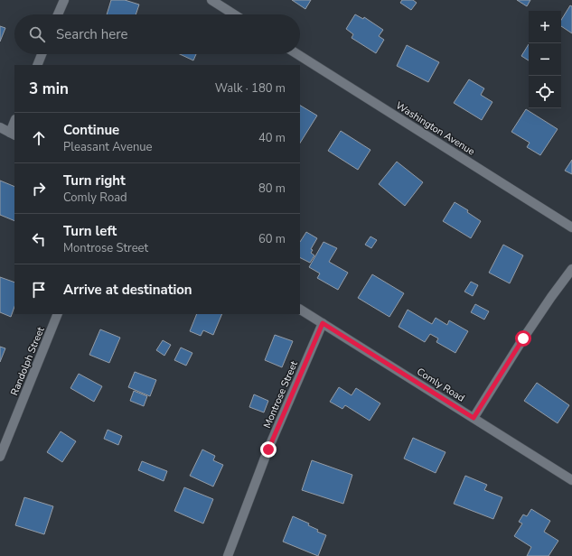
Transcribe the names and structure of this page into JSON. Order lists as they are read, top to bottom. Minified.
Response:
{"streets":{"street":["Washington Avenue","Randolph Street","Comly Road","Montrose Street"]},"crossings":[["Comly Road","Montrose Street"]],"page":{"map_buttons":["+","−"],"search":"Search here","heading":["3 min","Walk · 180 m"],"list":[["Continue","Pleasant Avenue","40 m"],["Turn right","Comly Road","80 m"],["Turn left","Montrose Street","60 m"],"Arrive at destination"]}}
